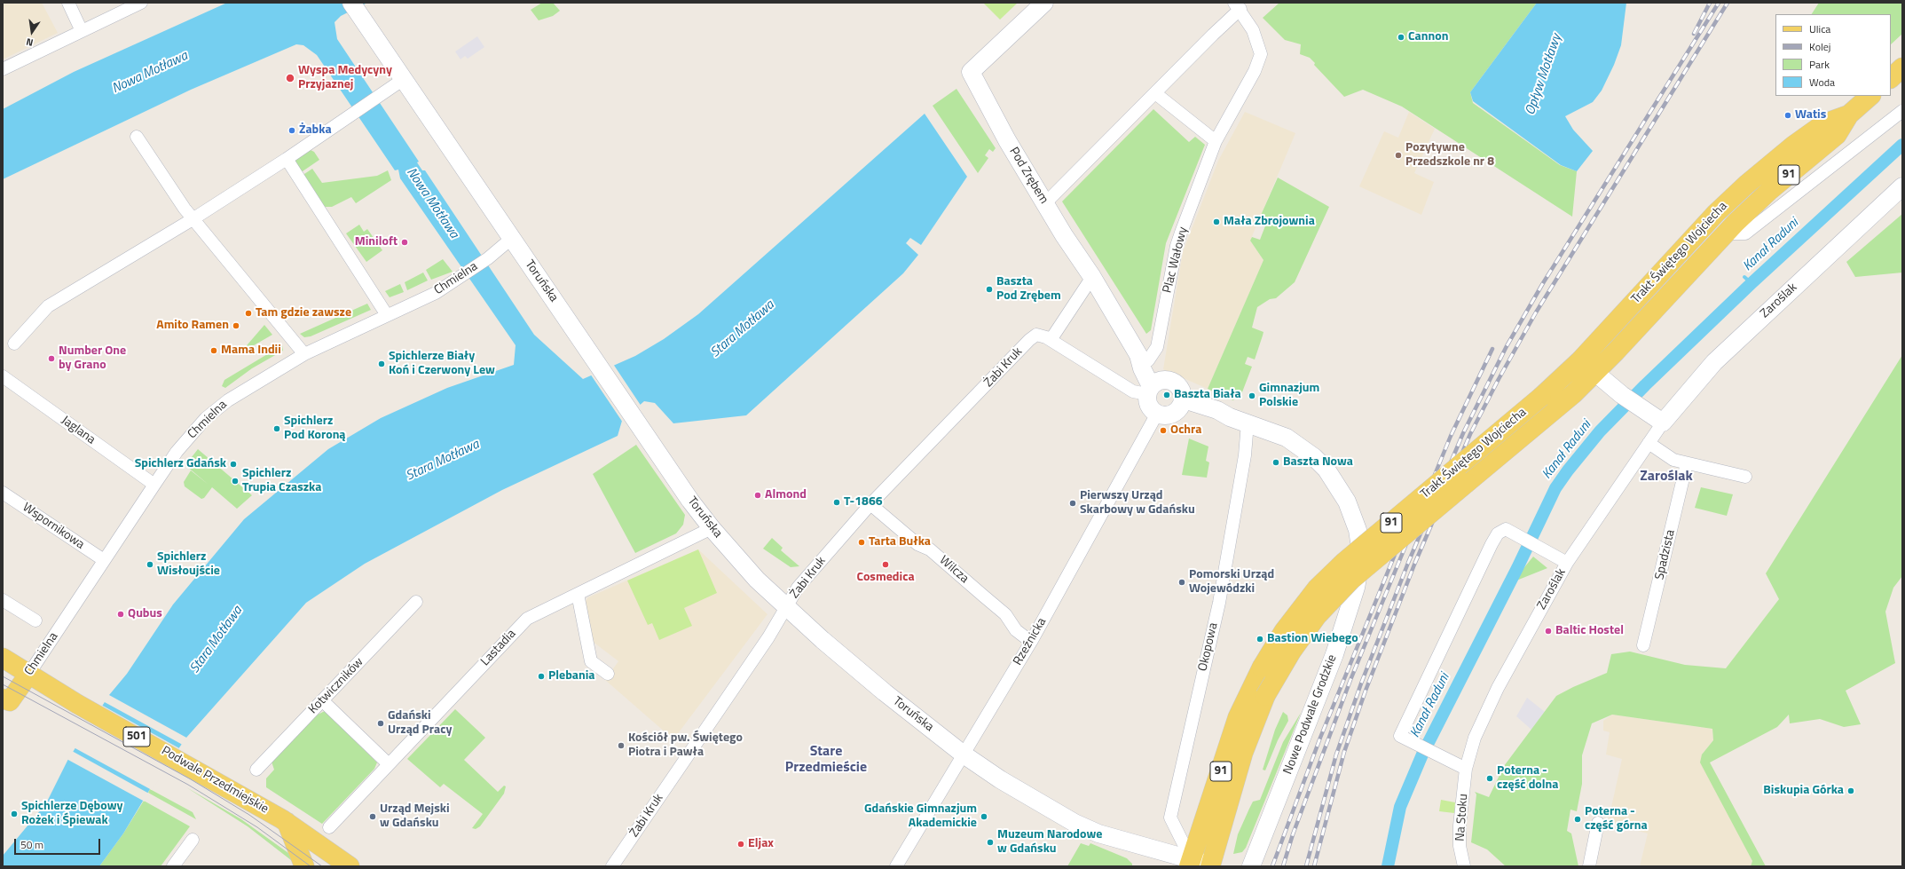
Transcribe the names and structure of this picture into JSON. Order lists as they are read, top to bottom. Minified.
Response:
{"streets":{"main road":["91","Trakt Świętego Wojciecha","Chmielna","501","Podwale Przedmiejskie"],"street":["Pod Zrębem","Plac Wałowy","Toruńska","Zaroślak","Żabi Kruk","Jaglana","Wspornikowa","Spadzista","Wilcza","Rzeźnicka","Okopowa","Lastadia","Kotwiczników","Nowe Podwale Grodzkie","Na Stoku"]},"crossings":[["Pod Zrębem","Plac Wałowy"],["Pod Zrębem","Rzeźnicka"],["Pod Zrębem","Nowe Podwale Grodzkie"],["Trakt Świętego Wojciecha","Toruńska"],["Trakt Świętego Wojciecha","Okopowa"],["Chmielna","Toruńska"],["Chmielna","Jaglana"],["Chmielna","Wspornikowa"],["Chmielna","Podwale Przedmiejskie"],["Toruńska","Żabi Kruk"],["Toruńska","Rzeźnicka"],["Toruńska","Okopowa"],["Toruńska","Lastadia"],["Zaroślak","Na Stoku"],["Żabi Kruk","Wilcza"],["Wilcza","Rzeźnicka"],["Rzeźnicka","Nowe Podwale Grodzkie"],["Okopowa","Nowe Podwale Grodzkie"]],"districts":["Zaroślak","Stare Przedmieście"],"water":["Nowa Motława","Opływ Motławy","Kanał Raduni","Stara Motława"],"places":["Cannon","Wyspa Medycyny Przyjaznej","Watis","Żabka","Pozytywne Przedszkole nr 8","Mała Zbrojownia","Miniloft","Baszta Pod Zrębem","Tam gdzie zawsze","Amito Ramen","Mama Indii","Number One by Grano","Spichlerze Biały Koń i Czerwony Lew","Baszta Biała","Gimnazjum Polskie","Spichlerz Pod Koroną","Ochra","Baszta Nowa","Spichlerz Gdańsk","Spichlerz Trupia Czaszka","Almond","T-1866","Pierwszy Urząd Skarbowy w Gdańsku","Tarta Bułka","Spichlerz Wisłoujście","Cosmedica","Pomorski Urząd Wojewódzki","Qubus","Baltic Hostel","Bastion Wiebego","Plebania","Gdański Urząd Pracy","Kościół pw. Świętego Piotra i Pawła","Poterna - część dolna","Biskupia Górka","Spichlerze Dębowy Rożek i Śpiewak","Urząd Mejski w Gdańsku","Gdańskie Gimnazjum Akademickie","Poterna - część górna","Muzeum Narodowe w Gdańsku","Eljax"],"legend":["Ulica","Kolej","Park","Woda"],"scale_bar":"50 m","north":"bottom"}
